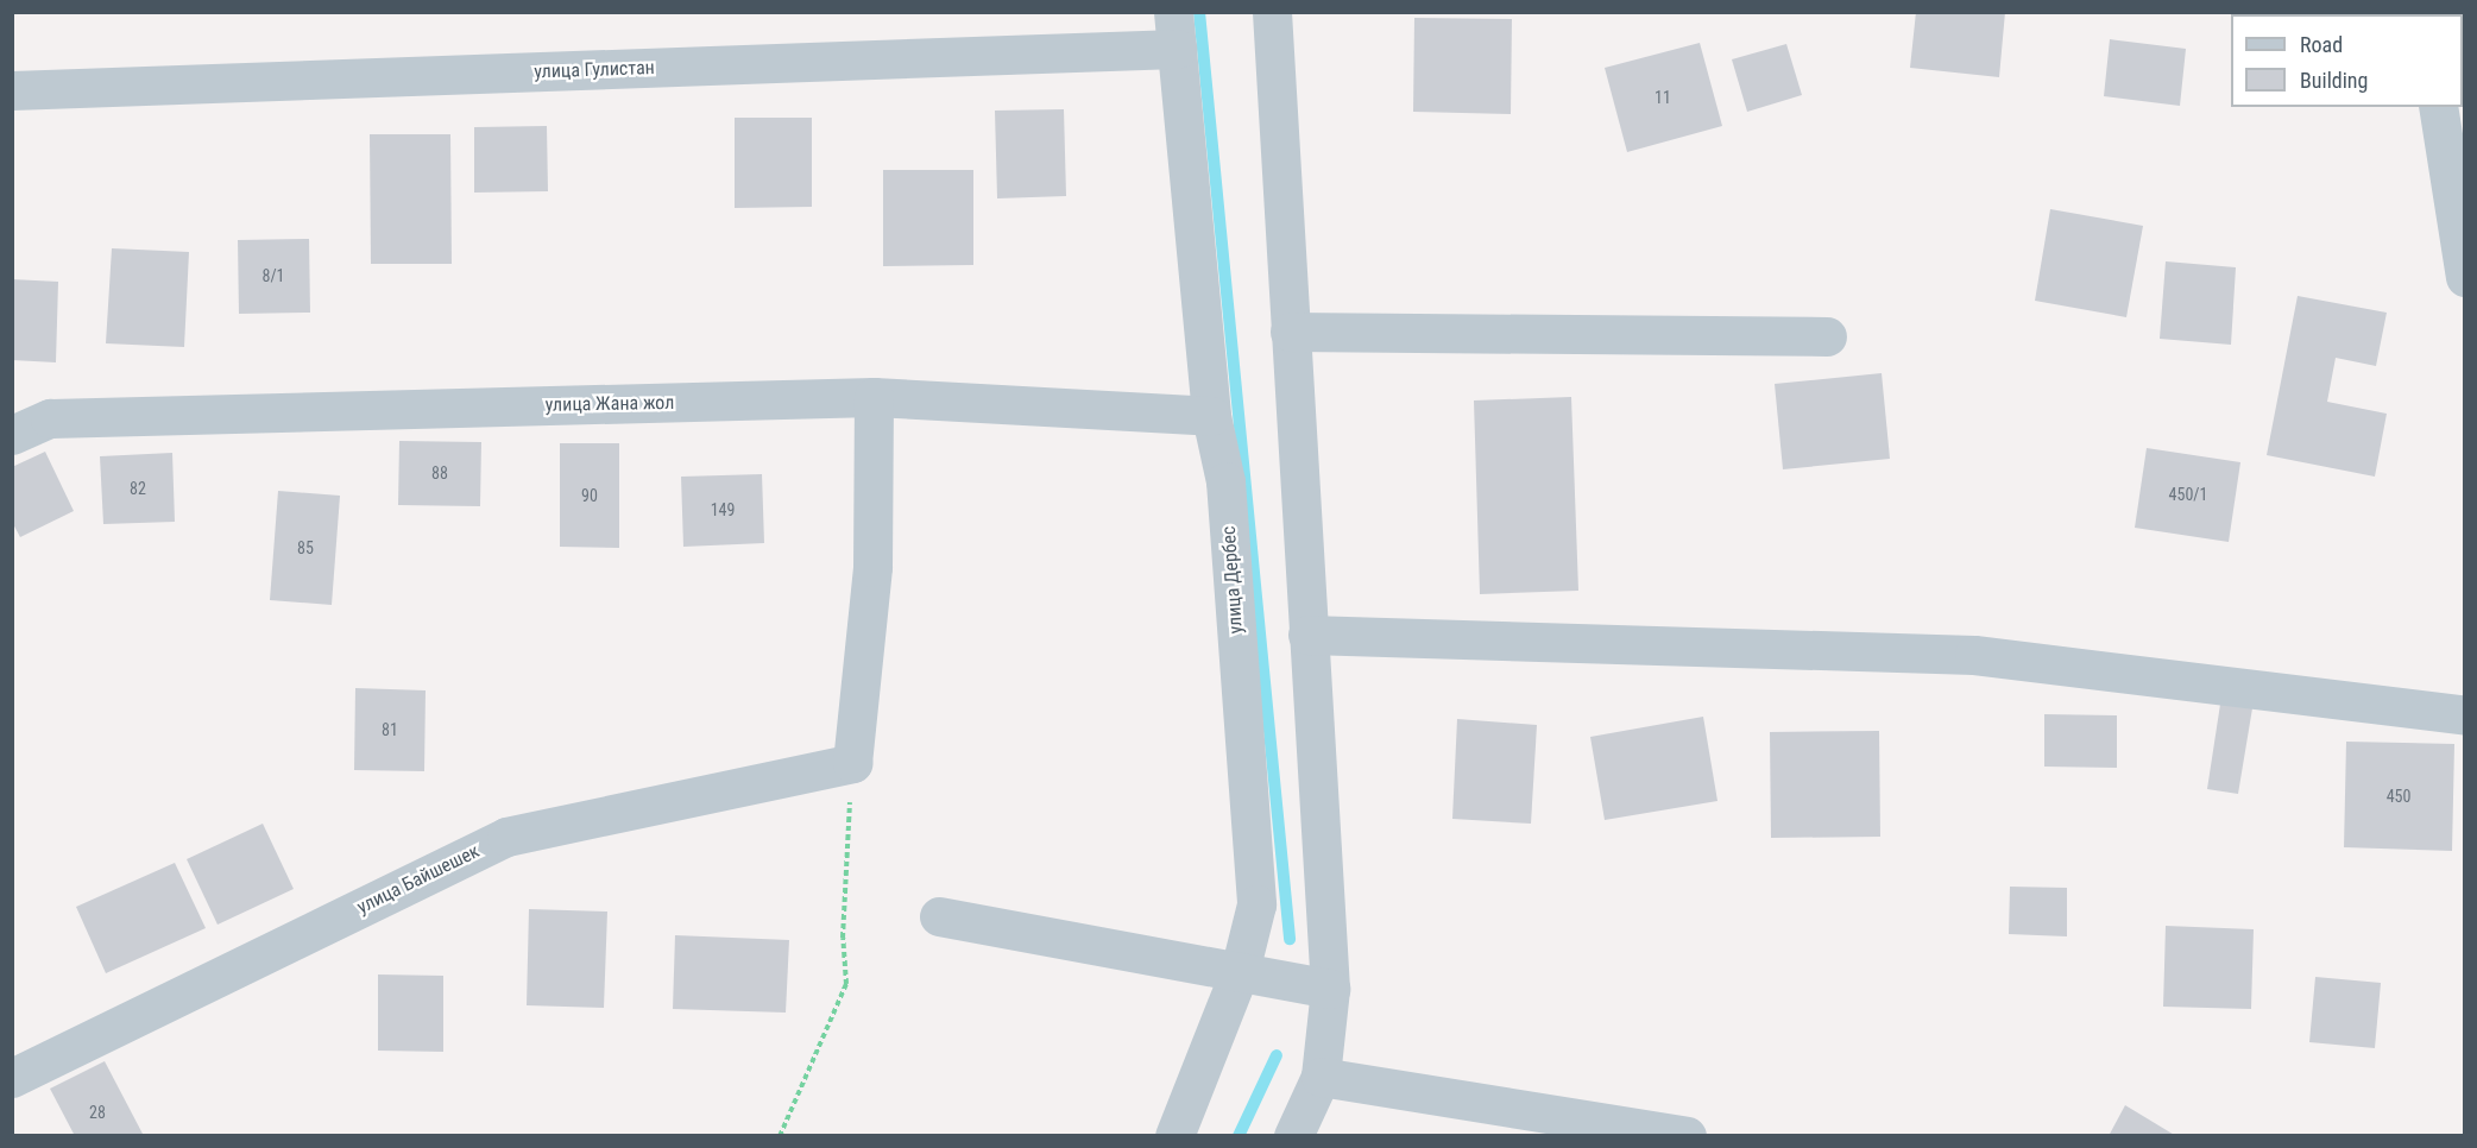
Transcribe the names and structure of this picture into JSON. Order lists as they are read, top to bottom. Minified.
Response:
{"streets":{"street":["улица Гулистан","улица Жана жол","улица Дербес","улица Байшешек"]},"crossings":[["улица Гулистан","улица Дербес"],["улица Жана жол","улица Дербес"]],"house_numbers":["11","8/1","88","82","450/1","90","149","85","81","450","28"],"legend":["Road","Building"]}
